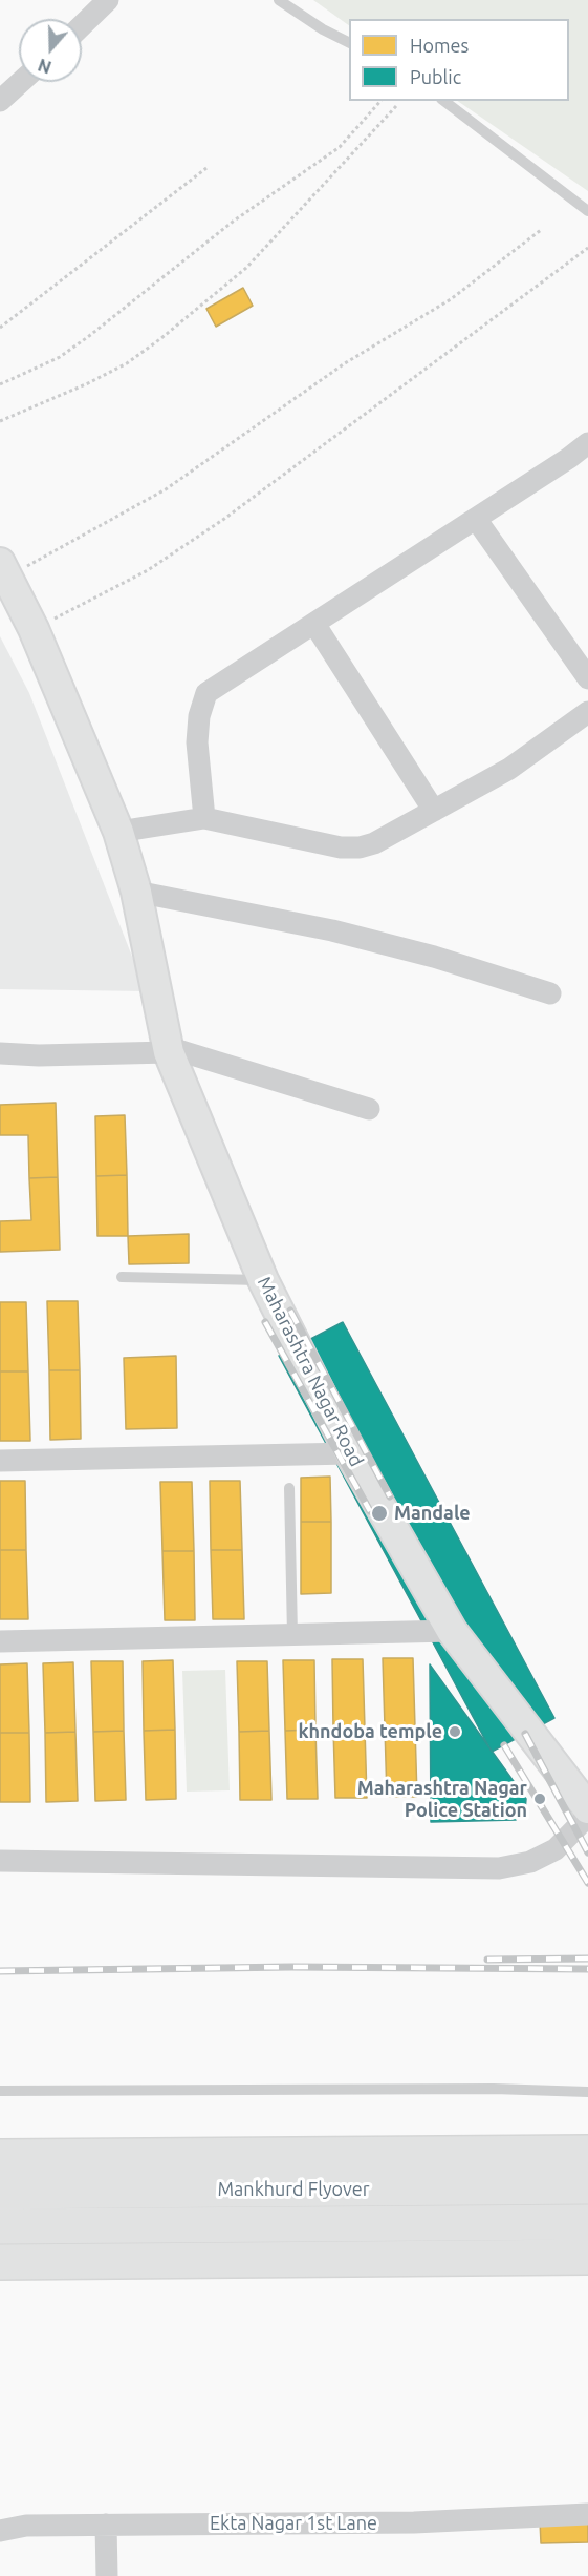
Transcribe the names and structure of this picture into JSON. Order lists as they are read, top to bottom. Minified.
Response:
{"streets":{"highway":["Mankhurd Flyover"],"street":["Maharashtra Nagar Road","Ekta Nagar 1st Lane"]},"places":["Mandale","khndoba temple","Maharashtra Nagar Police Station"],"legend":["Homes","Public"],"north":"bottom"}
